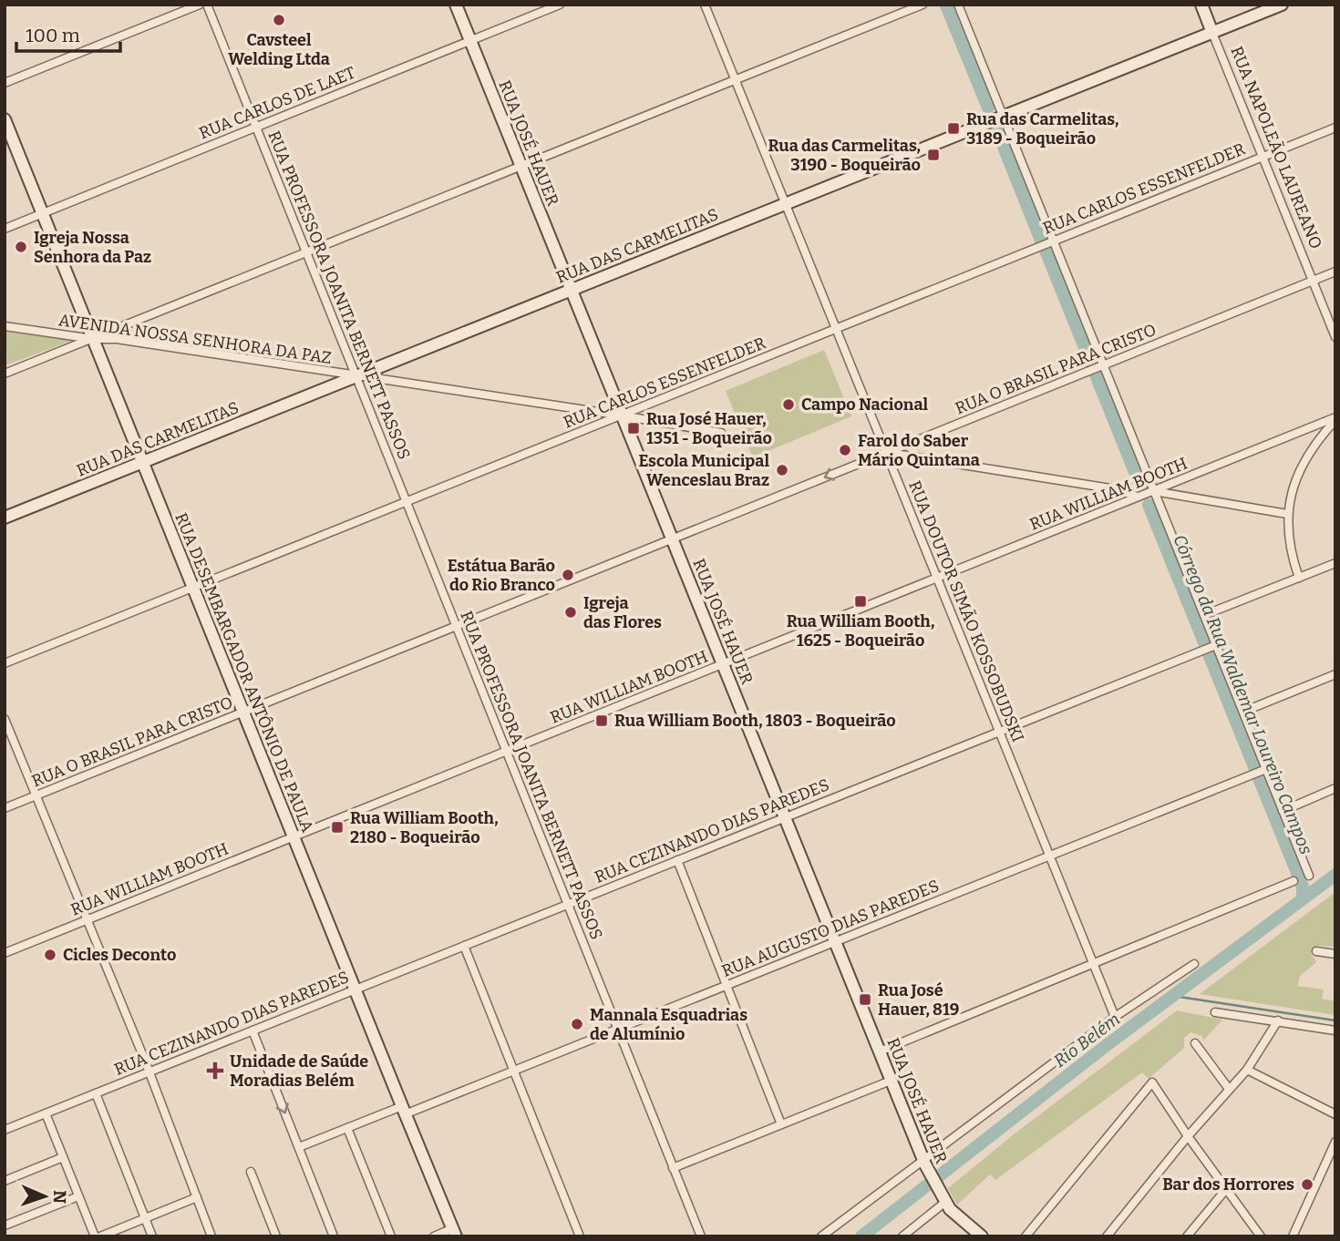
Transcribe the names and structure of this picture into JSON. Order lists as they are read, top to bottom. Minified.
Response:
{"streets":{"main road":["RUA JOSÉ HAUER","RUA NAPOLEÃO LAUREANO","RUA DAS CARMELITAS","RUA DESEMBARGADOR ANTÔNIO DE PAULA"],"street":["RUA CARLOS DE LAET","RUA CARLOS ESSENFELDER","RUA PROFESSORA JOANITA BERNETT PASSOS","AVENIDA NOSSA SENHORA DA PAZ","RUA O BRASIL PARA CRISTO","RUA WILLIAM BOOTH","RUA DOUTOR SIMÃO KOSSOBUDSKI","RUA CEZINANDO DIAS PAREDES","RUA AUGUSTO DIAS PAREDES"]},"crossings":[["RUA CARLOS DE LAET","RUA JOSÉ HAUER"],["RUA CARLOS DE LAET","RUA PROFESSORA JOANITA BERNETT PASSOS"],["RUA CARLOS DE LAET","RUA DESEMBARGADOR ANTÔNIO DE PAULA"],["RUA JOSÉ HAUER","RUA CARLOS ESSENFELDER"],["RUA JOSÉ HAUER","RUA DAS CARMELITAS"],["RUA JOSÉ HAUER","AVENIDA NOSSA SENHORA DA PAZ"],["RUA JOSÉ HAUER","RUA O BRASIL PARA CRISTO"],["RUA JOSÉ HAUER","RUA WILLIAM BOOTH"],["RUA JOSÉ HAUER","RUA CEZINANDO DIAS PAREDES"],["RUA JOSÉ HAUER","RUA AUGUSTO DIAS PAREDES"],["RUA NAPOLEÃO LAUREANO","RUA CARLOS ESSENFELDER"],["RUA NAPOLEÃO LAUREANO","RUA DAS CARMELITAS"],["RUA NAPOLEÃO LAUREANO","RUA O BRASIL PARA CRISTO"],["RUA CARLOS ESSENFELDER","RUA PROFESSORA JOANITA BERNETT PASSOS"],["RUA CARLOS ESSENFELDER","AVENIDA NOSSA SENHORA DA PAZ"],["RUA CARLOS ESSENFELDER","RUA DOUTOR SIMÃO KOSSOBUDSKI"],["RUA CARLOS ESSENFELDER","RUA DESEMBARGADOR ANTÔNIO DE PAULA"],["RUA DAS CARMELITAS","RUA PROFESSORA JOANITA BERNETT PASSOS"],["RUA DAS CARMELITAS","AVENIDA NOSSA SENHORA DA PAZ"],["RUA DAS CARMELITAS","RUA DOUTOR SIMÃO KOSSOBUDSKI"],["RUA DAS CARMELITAS","RUA DESEMBARGADOR ANTÔNIO DE PAULA"],["RUA PROFESSORA JOANITA BERNETT PASSOS","AVENIDA NOSSA SENHORA DA PAZ"],["RUA PROFESSORA JOANITA BERNETT PASSOS","RUA O BRASIL PARA CRISTO"],["RUA PROFESSORA JOANITA BERNETT PASSOS","RUA WILLIAM BOOTH"],["RUA PROFESSORA JOANITA BERNETT PASSOS","RUA CEZINANDO DIAS PAREDES"],["RUA PROFESSORA JOANITA BERNETT PASSOS","RUA AUGUSTO DIAS PAREDES"],["AVENIDA NOSSA SENHORA DA PAZ","RUA DESEMBARGADOR ANTÔNIO DE PAULA"],["RUA O BRASIL PARA CRISTO","RUA DOUTOR SIMÃO KOSSOBUDSKI"],["RUA O BRASIL PARA CRISTO","RUA DESEMBARGADOR ANTÔNIO DE PAULA"],["RUA WILLIAM BOOTH","RUA DOUTOR SIMÃO KOSSOBUDSKI"],["RUA WILLIAM BOOTH","RUA DESEMBARGADOR ANTÔNIO DE PAULA"],["RUA DOUTOR SIMÃO KOSSOBUDSKI","RUA CEZINANDO DIAS PAREDES"],["RUA DOUTOR SIMÃO KOSSOBUDSKI","RUA AUGUSTO DIAS PAREDES"],["RUA DESEMBARGADOR ANTÔNIO DE PAULA","RUA CEZINANDO DIAS PAREDES"],["RUA DESEMBARGADOR ANTÔNIO DE PAULA","RUA AUGUSTO DIAS PAREDES"]],"water":["Córrego da Rua Waldemar Loureiro Campos","Rio Belém"],"places":{"other":["Cavsteel Welding Ltda","Igreja Nossa Senhora da Paz","Campo Nacional","Farol do Saber Mário Quintana","Escola Municipal Wenceslau Braz","Estátua Barão do Rio Branco","Igreja das Flores","Cicles Deconto","Mannala Esquadrias de Alumínio","Bar dos Horrores"],"transit":["Rua das Carmelitas, 3189 - Boqueirão","Rua das Carmelitas, 3190 - Boqueirão","Rua José Hauer, 1351 - Boqueirão","Rua William Booth, 1625 - Boqueirão","Rua William Booth, 1803 - Boqueirão","Rua William Booth, 2180 - Boqueirão","Rua José Hauer, 819"],"health":["Unidade de Saúde Moradias Belém"]},"scale_bar":"100 m","north":"right"}
